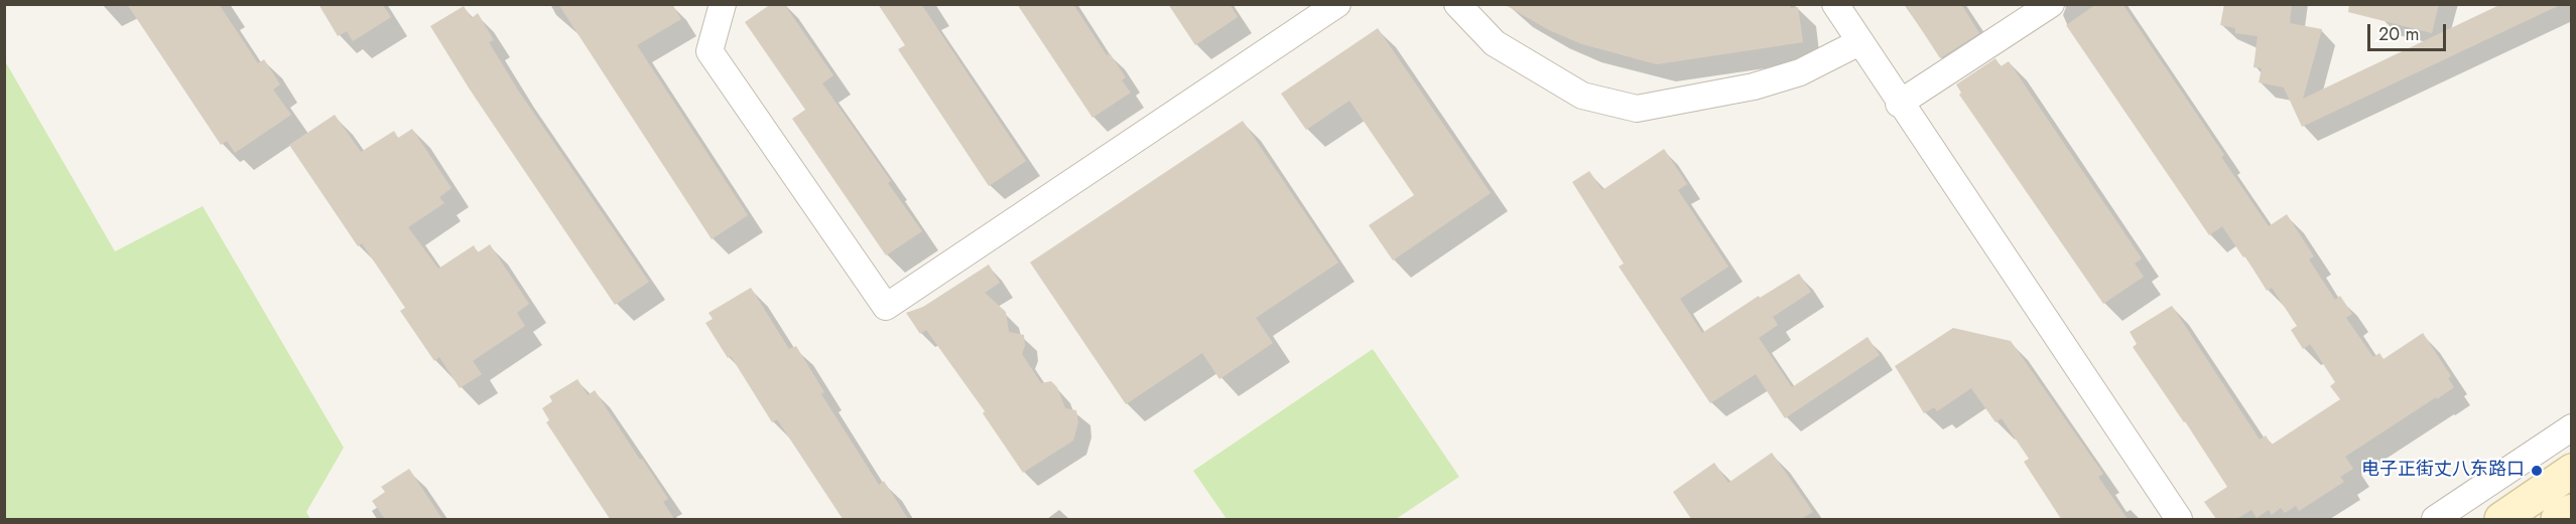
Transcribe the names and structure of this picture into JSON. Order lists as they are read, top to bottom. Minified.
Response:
{"places":["电子正街丈八东路口"],"scale_bar":"20 m"}
